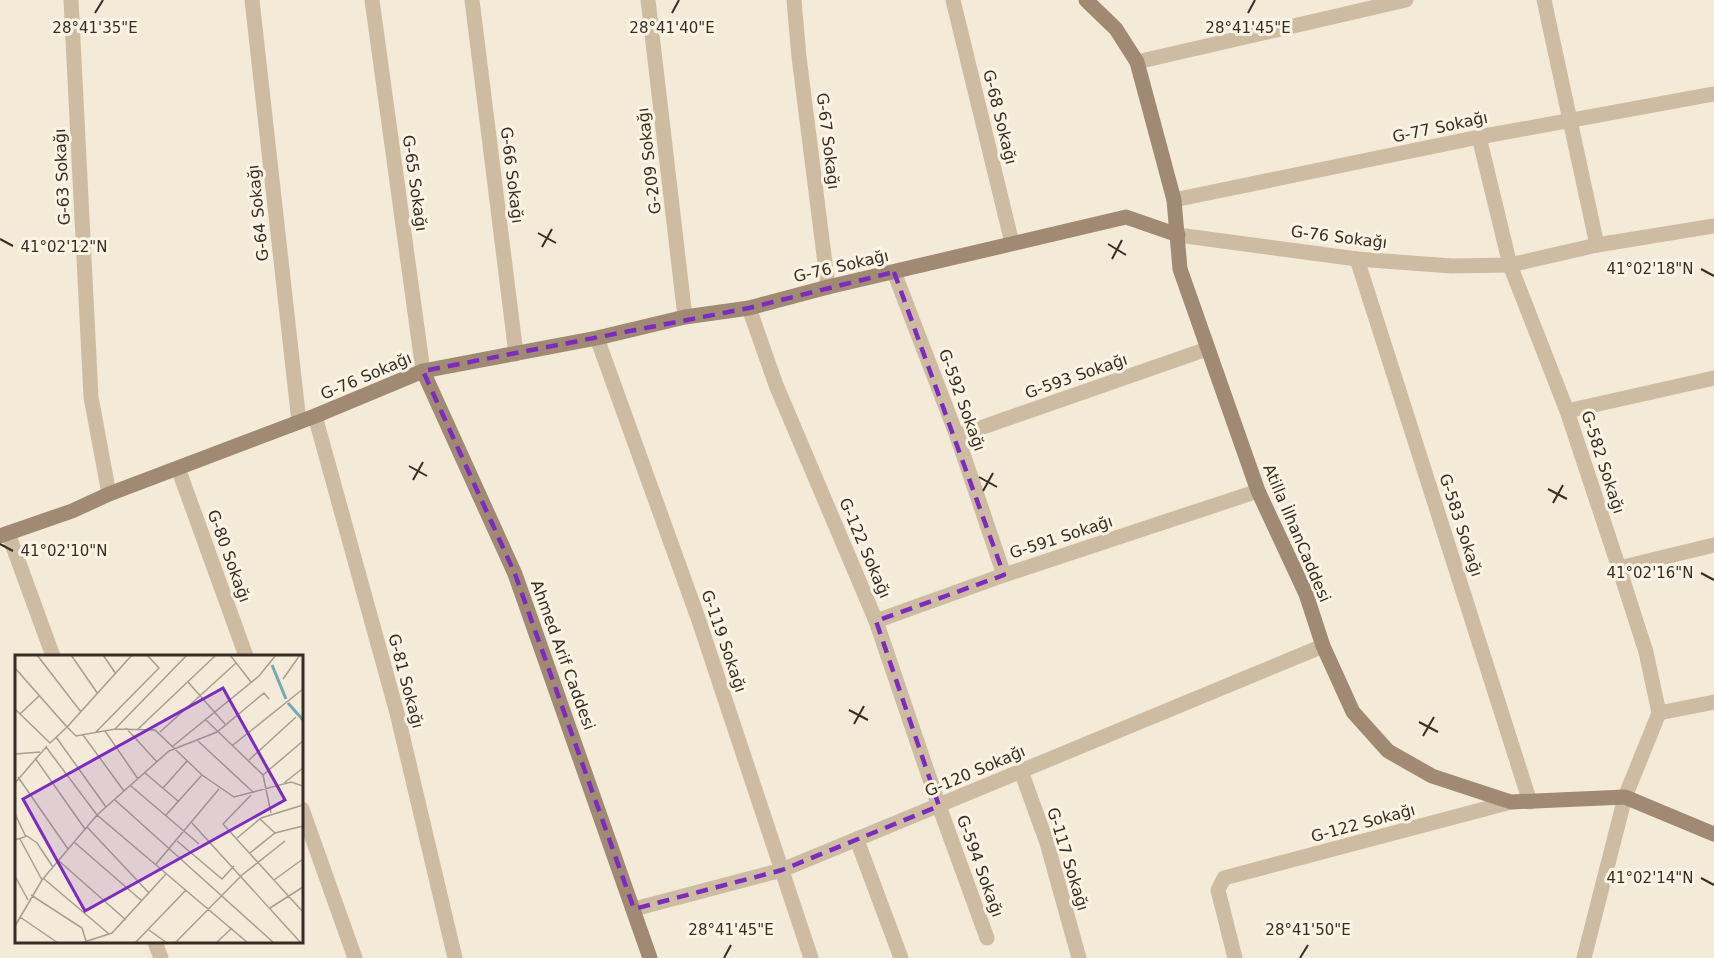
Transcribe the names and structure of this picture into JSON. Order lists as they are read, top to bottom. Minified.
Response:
{"streets":{"street":["G-68 Sokağı","G-77 Sokağı","G-67 Sokağı","G-209 Sokağı","G-66 Sokağı","G-63 Sokağı","G-65 Sokağı","G-64 Sokağı","G-76 Sokağı","G-593 Sokağı","G-592 Sokağı","G-582 Sokağı","G-583 Sokağı","Atilla İlhanCaddesi","G-591 Sokağı","G-122 Sokağı","G-80 Sokağı","G-119 Sokağı","Ahmed Arif Caddesi","G-81 Sokağı","G-120 Sokağı","G-117 Sokağı","G-594 Sokağı"]},"crossings":[["G-68 Sokağı","G-76 Sokağı"],["G-77 Sokağı","G-582 Sokağı"],["G-77 Sokağı","Atilla İlhanCaddesi"],["G-67 Sokağı","G-76 Sokağı"],["G-209 Sokağı","G-76 Sokağı"],["G-66 Sokağı","G-76 Sokağı"],["G-63 Sokağı","G-76 Sokağı"],["G-65 Sokağı","G-76 Sokağı"],["G-65 Sokağı","Ahmed Arif Caddesi"],["G-64 Sokağı","G-76 Sokağı"],["G-76 Sokağı","G-592 Sokağı"],["G-76 Sokağı","G-582 Sokağı"],["G-76 Sokağı","G-583 Sokağı"],["G-76 Sokağı","Atilla İlhanCaddesi"],["G-76 Sokağı","G-122 Sokağı"],["G-76 Sokağı","G-80 Sokağı"],["G-76 Sokağı","G-119 Sokağı"],["G-76 Sokağı","Ahmed Arif Caddesi"],["G-76 Sokağı","G-81 Sokağı"],["G-593 Sokağı","G-592 Sokağı"],["G-593 Sokağı","Atilla İlhanCaddesi"],["G-592 Sokağı","G-591 Sokağı"],["G-583 Sokağı","Atilla İlhanCaddesi"],["Atilla İlhanCaddesi","G-591 Sokağı"],["Atilla İlhanCaddesi","G-122 Sokağı"],["Atilla İlhanCaddesi","G-120 Sokağı"],["G-591 Sokağı","G-122 Sokağı"],["G-122 Sokağı","G-120 Sokağı"],["G-122 Sokağı","G-594 Sokağı"],["G-119 Sokağı","G-120 Sokağı"],["Ahmed Arif Caddesi","G-120 Sokağı"],["G-120 Sokağı","G-117 Sokağı"],["G-120 Sokağı","G-594 Sokağı"]],"coordinates":["28°41'35\"E","28°41'40\"E","28°41'45\"E","41°02'12\"N","41°02'18\"N","41°02'10\"N","41°02'16\"N","41°02'14\"N","28°41'50\"E"]}
